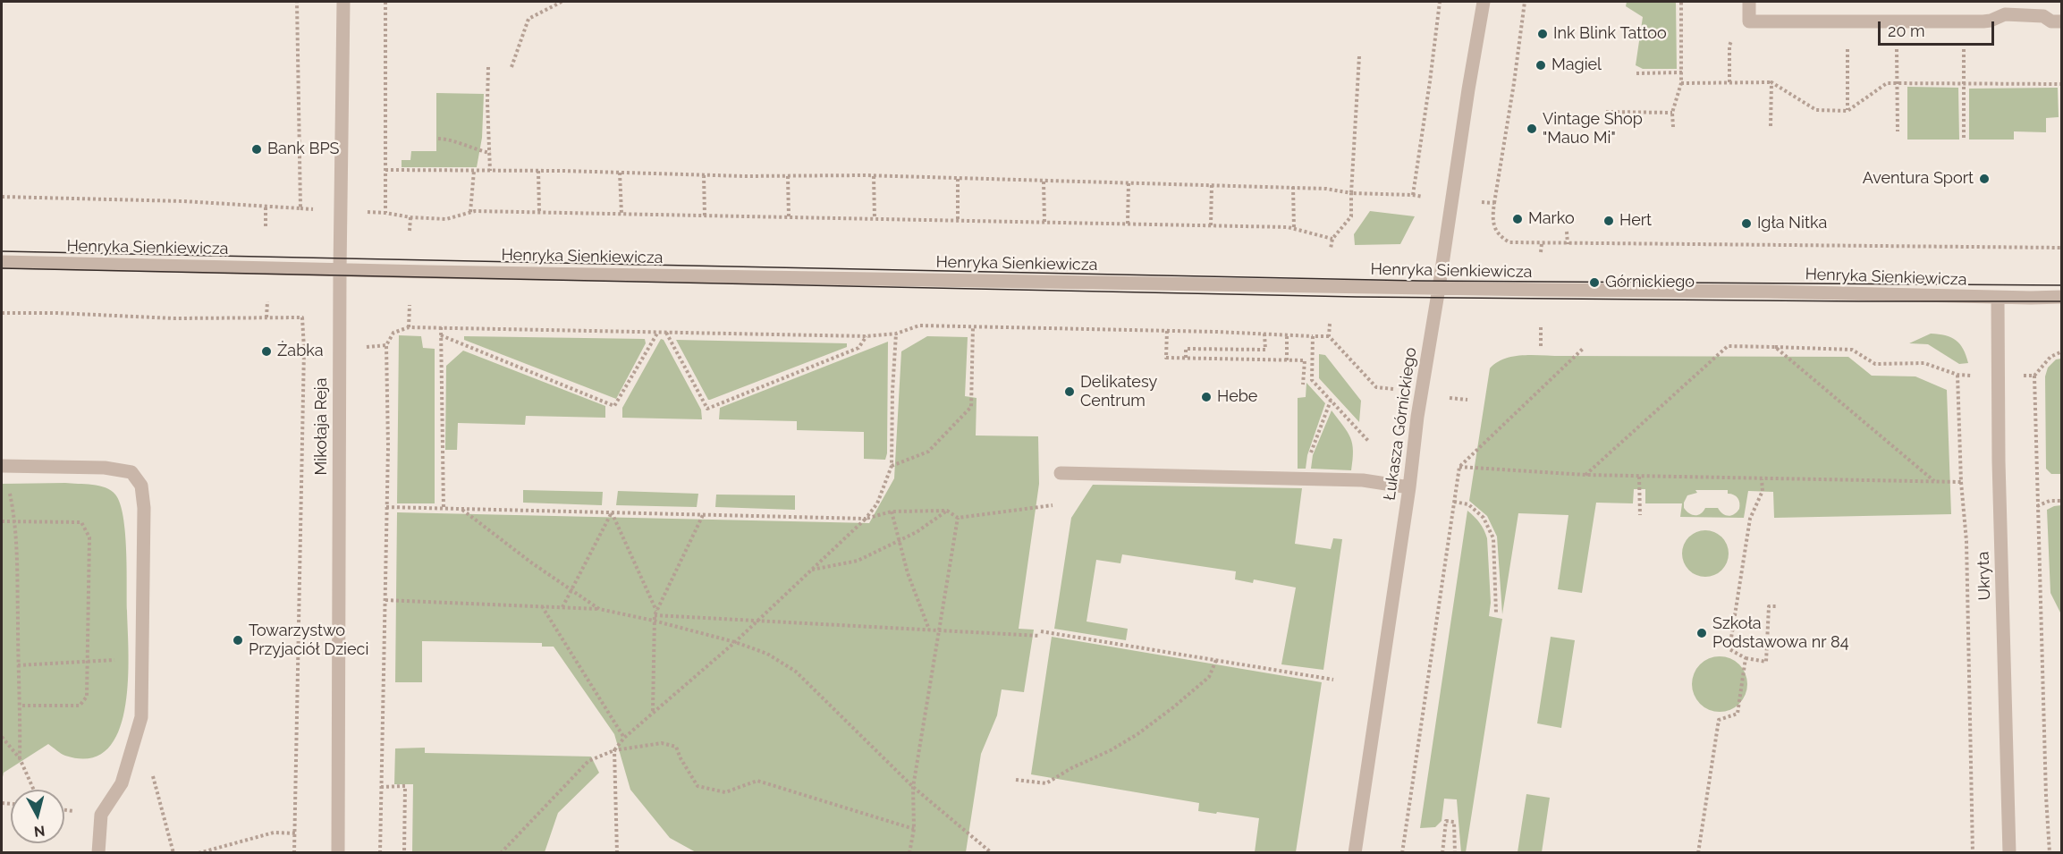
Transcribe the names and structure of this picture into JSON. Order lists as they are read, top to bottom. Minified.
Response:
{"streets":{"street":["Henryka Sienkiewicza","Łukasza Górnickiego","Mikołaja Reja","Ukryta"]},"crossings":[["Henryka Sienkiewicza","Łukasza Górnickiego"],["Henryka Sienkiewicza","Mikołaja Reja"],["Henryka Sienkiewicza","Ukryta"]],"places":["Ink Blink Tattoo","Magiel","Vintage Shop \"Mauo Mi\"","Bank BPS","Aventura Sport","Marko","Hert","Igła Nitka","Górnickiego","Żabka","Delikatesy Centrum","Hebe","Szkoła Podstawowa nr 84","Towarzystwo Przyjaciół Dzieci"],"scale_bar":"20 m","north":"bottom"}
